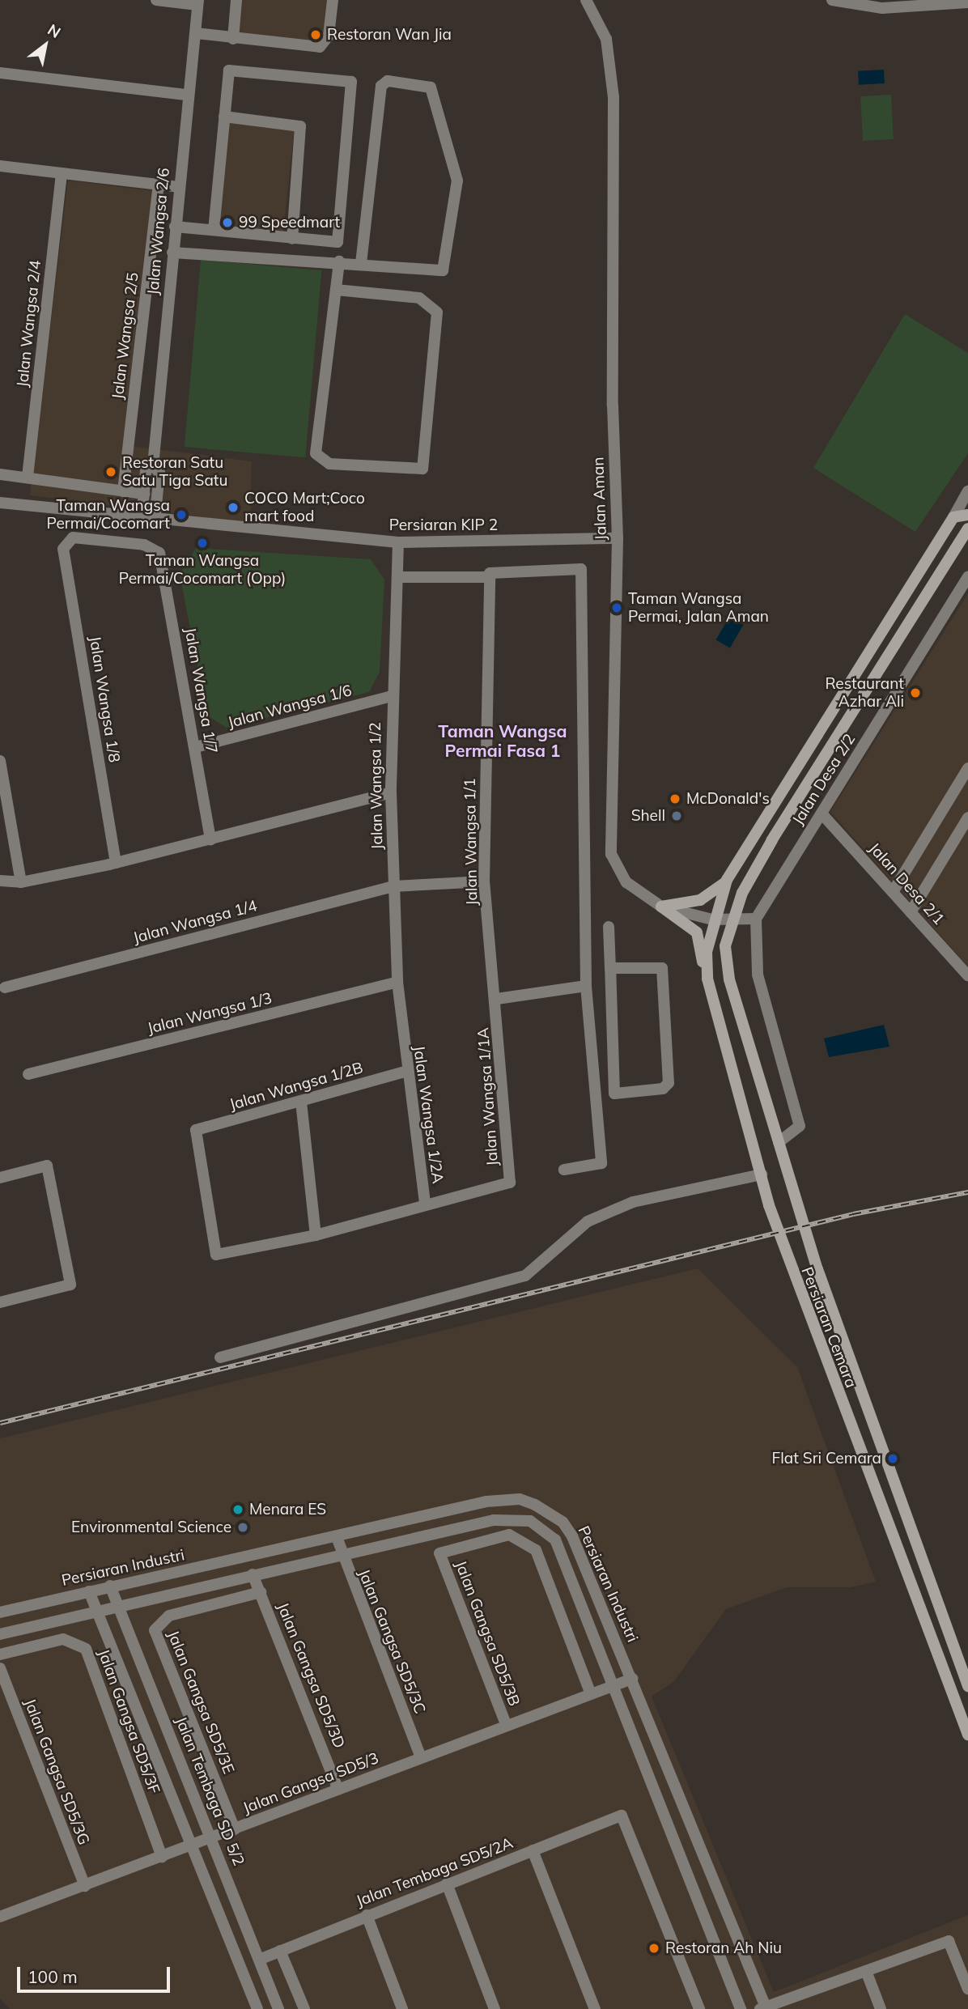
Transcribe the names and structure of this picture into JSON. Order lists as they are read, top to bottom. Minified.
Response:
{"streets":{"main road":["Persiaran Cemara"],"street":["Jalan Wangsa 2/6","Jalan Wangsa 2/4","Jalan Wangsa 2/5","Jalan Aman","Persiaran KIP 2","Jalan Wangsa 1/7","Jalan Wangsa 1/8","Jalan Wangsa 1/6","Jalan Desa 2/2","Jalan Wangsa 1/2","Jalan Wangsa 1/1","Jalan Desa 2/1","Jalan Wangsa 1/4","Jalan Wangsa 1/3","Jalan Wangsa 1/2B","Jalan Wangsa 1/1A","Jalan Wangsa 1/2A","Persiaran Industri","Jalan Gangsa SD5/3B","Jalan Gangsa SD5/3C","Jalan Gangsa SD5/3D","Jalan Gangsa SD5/3E","Jalan Gangsa SD5/3F","Jalan Gangsa SD5/3G","Jalan Gangsa SD5/3","Jalan Tembaga SD 5/2","Jalan Tembaga SD5/2A"]},"crossings":[["Jalan Wangsa 2/6","Persiaran KIP 2"],["Jalan Aman","Persiaran KIP 2"],["Jalan Aman","Persiaran Cemara"],["Persiaran KIP 2","Jalan Wangsa 1/2"],["Jalan Wangsa 1/7","Jalan Wangsa 1/8"],["Jalan Wangsa 1/7","Jalan Wangsa 1/6"],["Jalan Wangsa 1/6","Jalan Wangsa 1/2"],["Jalan Desa 2/2","Jalan Desa 2/1"],["Jalan Wangsa 1/2","Jalan Wangsa 1/4"],["Jalan Wangsa 1/2","Jalan Wangsa 1/3"],["Jalan Wangsa 1/2","Jalan Wangsa 1/2A"],["Jalan Wangsa 1/1","Jalan Wangsa 1/4"],["Jalan Wangsa 1/1","Jalan Wangsa 1/1A"],["Jalan Wangsa 1/2B","Jalan Wangsa 1/2A"],["Jalan Wangsa 1/1A","Jalan Wangsa 1/2A"],["Persiaran Industri","Jalan Gangsa SD5/3C"],["Persiaran Industri","Jalan Gangsa SD5/3D"],["Persiaran Industri","Jalan Gangsa SD5/3"],["Persiaran Industri","Jalan Tembaga SD 5/2"],["Jalan Gangsa SD5/3B","Jalan Gangsa SD5/3"],["Jalan Gangsa SD5/3C","Jalan Gangsa SD5/3"],["Jalan Gangsa SD5/3D","Jalan Gangsa SD5/3E"],["Jalan Gangsa SD5/3D","Jalan Gangsa SD5/3"],["Jalan Gangsa SD5/3E","Jalan Gangsa SD5/3"],["Jalan Gangsa SD5/3F","Jalan Gangsa SD5/3"],["Jalan Gangsa SD5/3G","Jalan Gangsa SD5/3"],["Jalan Gangsa SD5/3","Jalan Tembaga SD 5/2"],["Jalan Tembaga SD 5/2","Jalan Tembaga SD5/2A"]],"districts":["Taman Wangsa Permai Fasa 1"],"places":["Restoran Wan Jia","99 Speedmart","Restoran Satu Satu Tiga Satu","COCO Mart;Coco mart food","Taman Wangsa Permai/Cocomart","Taman Wangsa Permai/Cocomart (Opp)","Taman Wangsa Permai, Jalan Aman","Restaurant Azhar Ali","McDonald's","Shell","Flat Sri Cemara","Menara ES","Environmental Science","Restoran Ah Niu"],"scale_bar":"100 m","north":"top right"}
